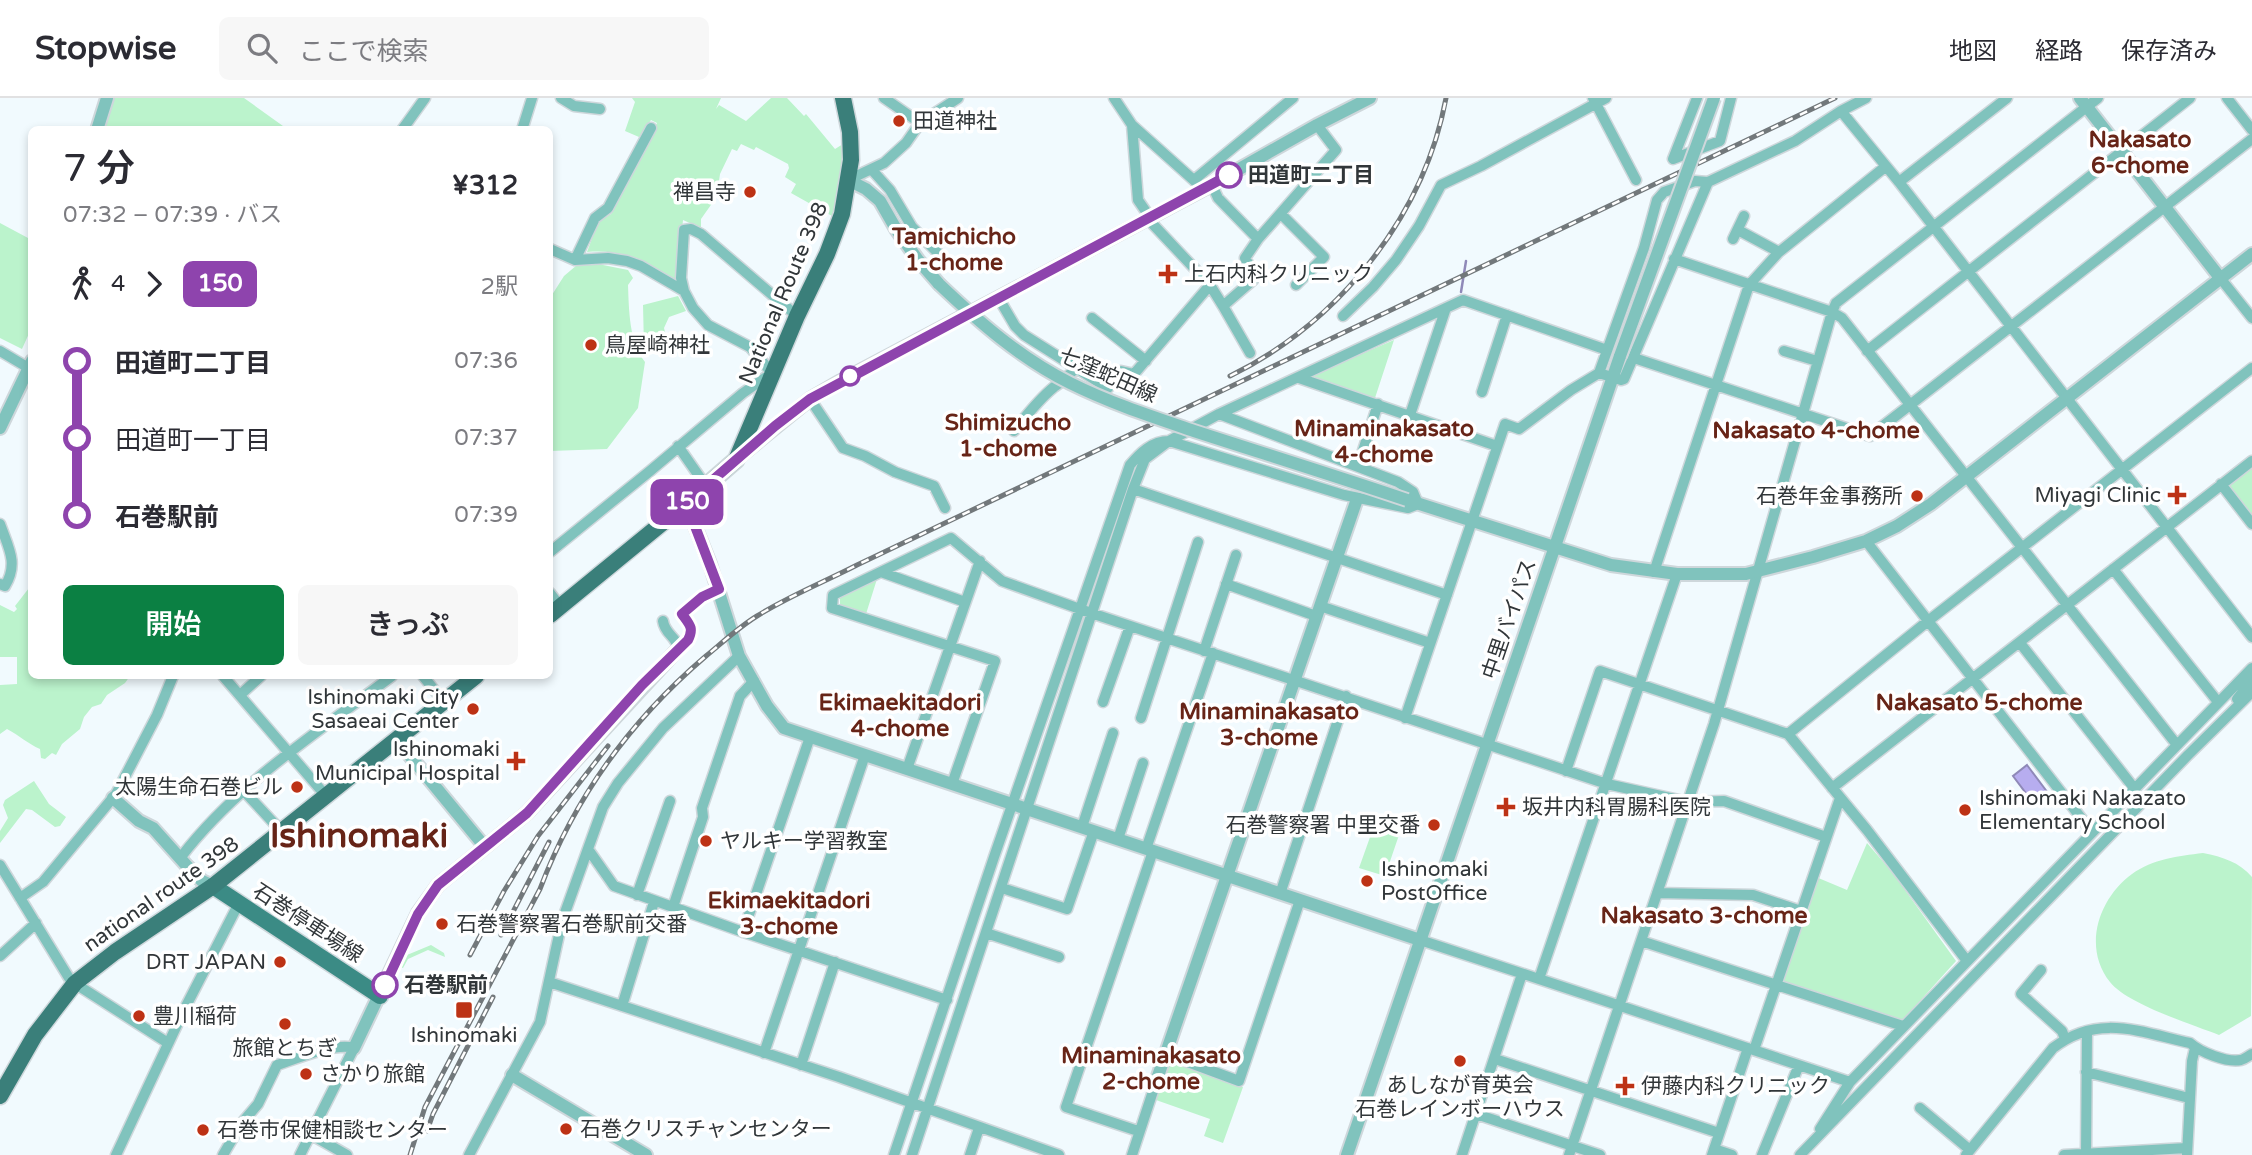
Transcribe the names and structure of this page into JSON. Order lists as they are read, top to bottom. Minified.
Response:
{"streets":{"highway":["National Route 398","national route 398"],"main road":["石巻停車場線"],"street":["七窪蛇田線","中里バイパス"]},"crossings":[["National Route 398","七窪蛇田線"],["七窪蛇田線","中里バイパス"],["national route 398","石巻停車場線"]],"districts":["Nakasato 6-chome","Tamichicho 1-chome","Shimizucho 1-chome","Minaminakasato 4-chome","Nakasato 4-chome","Ekimaekitadori 4-chome","Nakasato 5-chome","Minaminakasato 3-chome","Ishinomaki","Ekimaekitadori 3-chome","Nakasato 3-chome","Minaminakasato 2-chome"],"places":{"other":["田道神社","田道町二丁目","禅昌寺","鳥屋崎神社","石巻年金事務所","Ishinomaki City Sasaeai Center","太陽生命石巻ビル","Ishinomaki Nakazato Elementary School","石巻警察署 中里交番","ヤルキー学習教室","Ishinomaki PostOffice","石巻警察署石巻駅前交番","DRT JAPAN","石巻駅前","豊川稲荷","旅館とちぎ","あしなが育英会 石巻レインボーハウス","さかり旅館","石巻クリスチャンセンター","石巻市保健相談センター"],"health":["上石内科クリニック","Miyagi Clinic","Ishinomaki Municipal Hospital","坂井内科胃腸科医院","伊藤内科クリニック"],"transit":["Ishinomaki"]},"lines":["bus line 150"],"page":{"header":"Stopwise","search":"ここで検索","nav":["地図","経路","保存済み"],"on_map":"150","heading":["7 分","07:32 – 07:39 · バス","¥312"],"legs":["4","150","2駅"],"list":[{"name":"田道町二丁目","value":"07:36"},{"name":"田道町一丁目","value":"07:37"},{"name":"石巻駅前","value":"07:39"}],"buttons":["開始","きっぷ"]}}
